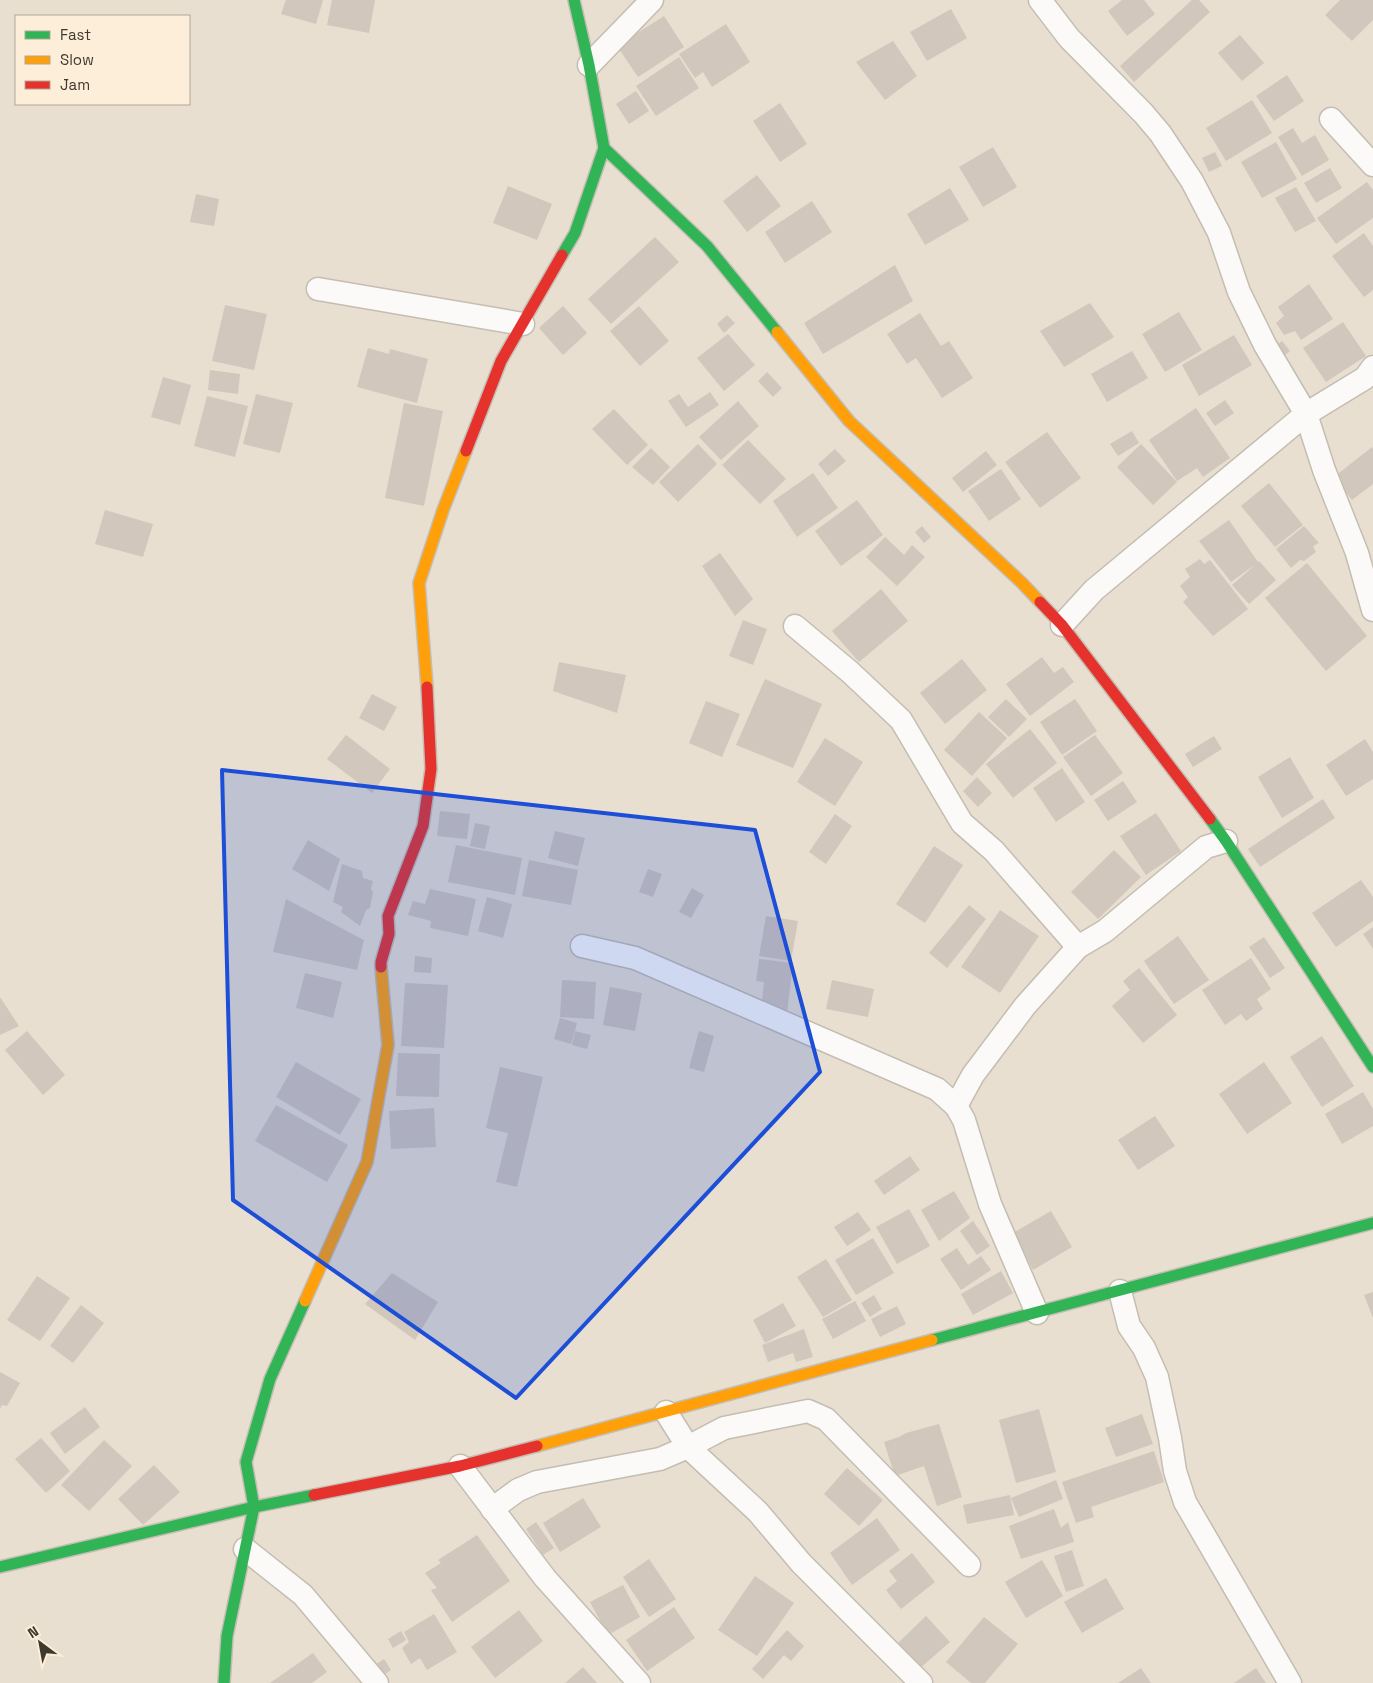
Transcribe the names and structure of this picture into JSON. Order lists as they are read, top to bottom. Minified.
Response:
{"legend":["Fast","Slow","Jam"],"north":"top left"}
